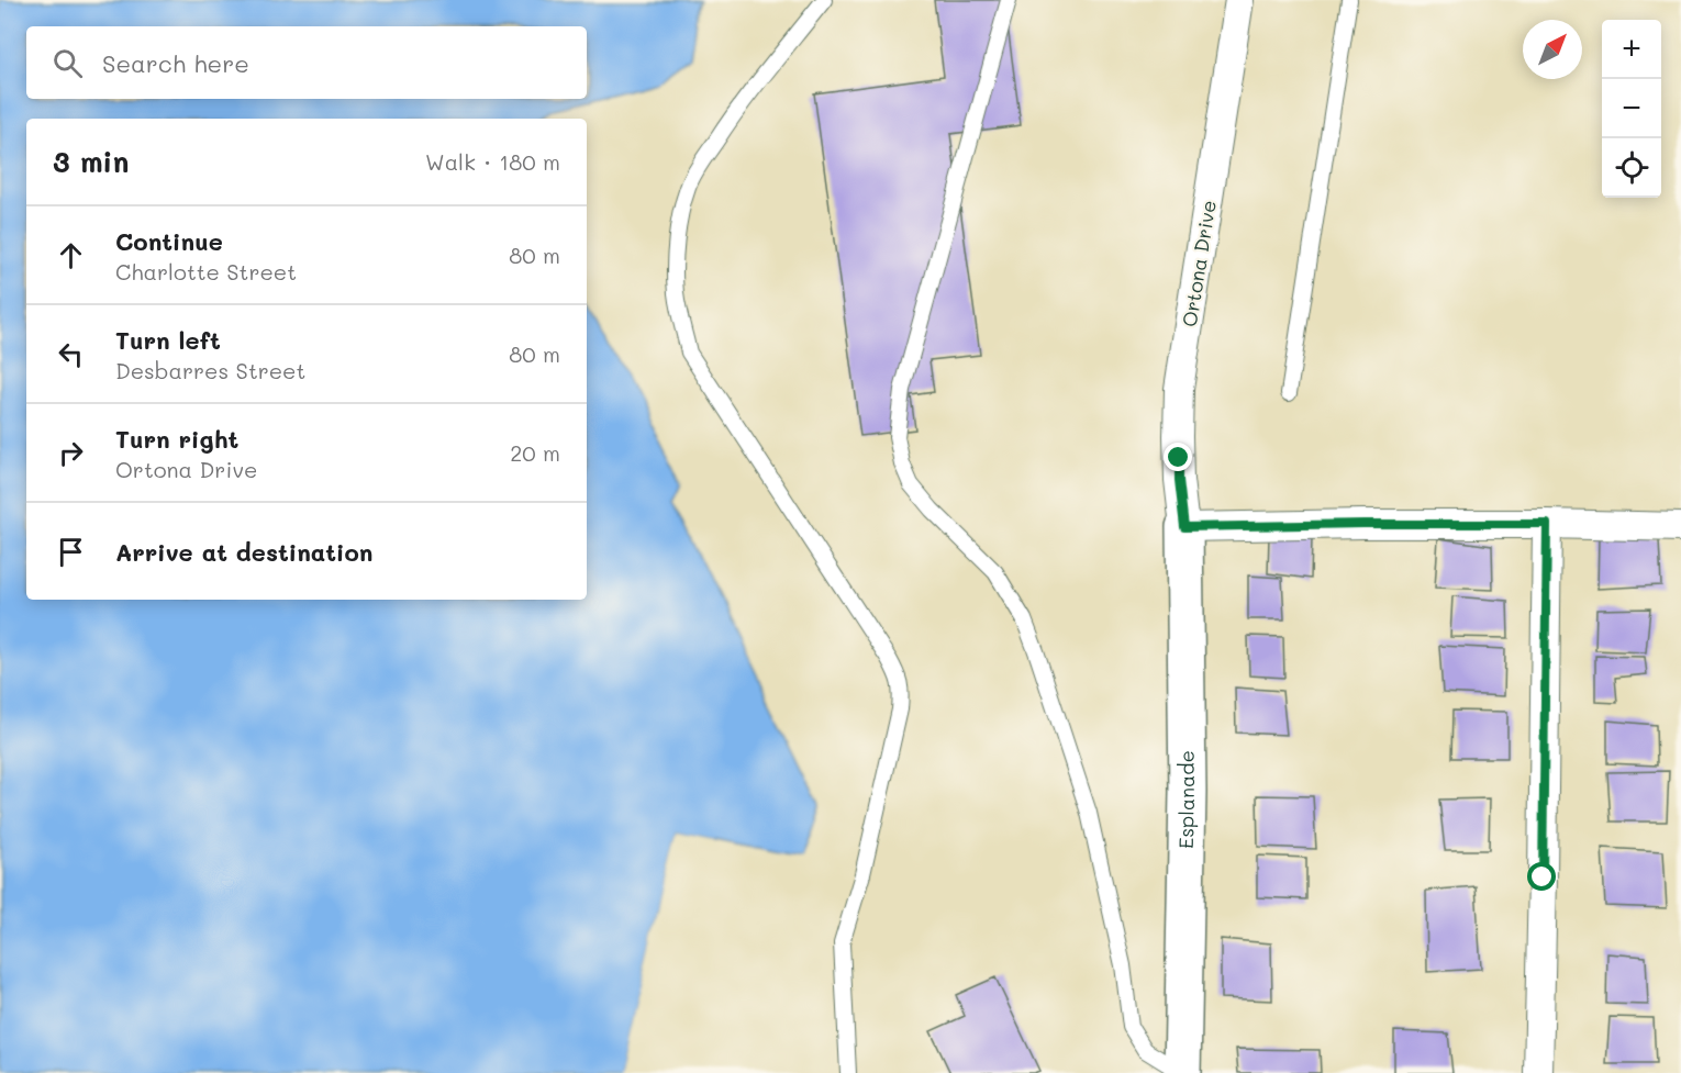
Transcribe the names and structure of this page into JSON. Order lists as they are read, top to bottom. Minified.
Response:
{"streets":{"street":["Ortona Drive","Esplanade"]},"crossings":[["Ortona Drive","Esplanade"]],"north":"top right","page":{"map_buttons":["+","−"],"search":"Search here","heading":["3 min","Walk · 180 m"],"list":[["Continue","Charlotte Street","80 m"],["Turn left","Desbarres Street","80 m"],["Turn right","Ortona Drive","20 m"],"Arrive at destination"]}}
